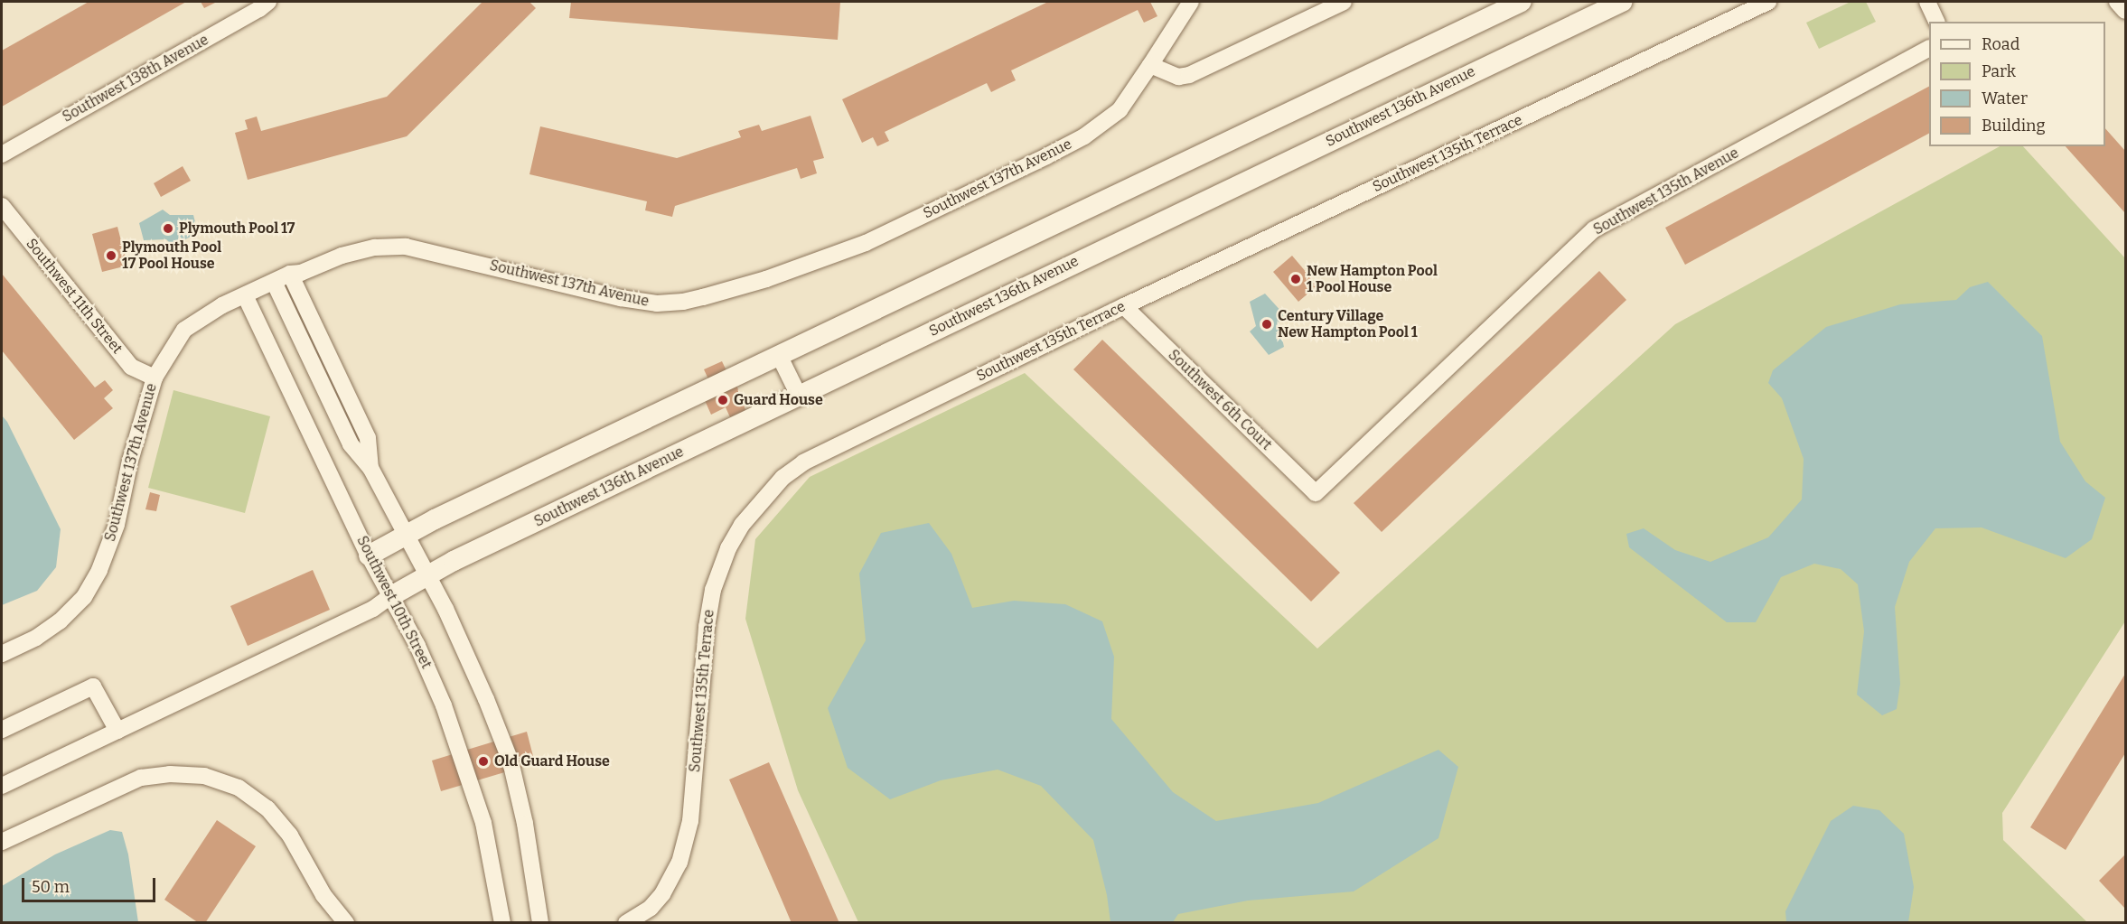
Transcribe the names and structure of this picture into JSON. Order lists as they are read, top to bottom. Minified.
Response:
{"streets":{"street":["Southwest 138th Avenue","Southwest 136th Avenue","Southwest 135th Terrace","Southwest 137th Avenue","Southwest 135th Avenue","Southwest 11th Street","Southwest 6th Court","Southwest 10th Street"]},"crossings":[["Southwest 136th Avenue","Southwest 10th Street"],["Southwest 135th Terrace","Southwest 6th Court"],["Southwest 137th Avenue","Southwest 11th Street"],["Southwest 137th Avenue","Southwest 10th Street"],["Southwest 135th Avenue","Southwest 6th Court"]],"places":["Plymouth Pool 17","Plymouth Pool 17 Pool House","New Hampton Pool 1 Pool House","Century Village New Hampton Pool 1","Guard House","Old Guard House"],"legend":["Road","Park","Water","Building"],"scale_bar":"50 m"}
